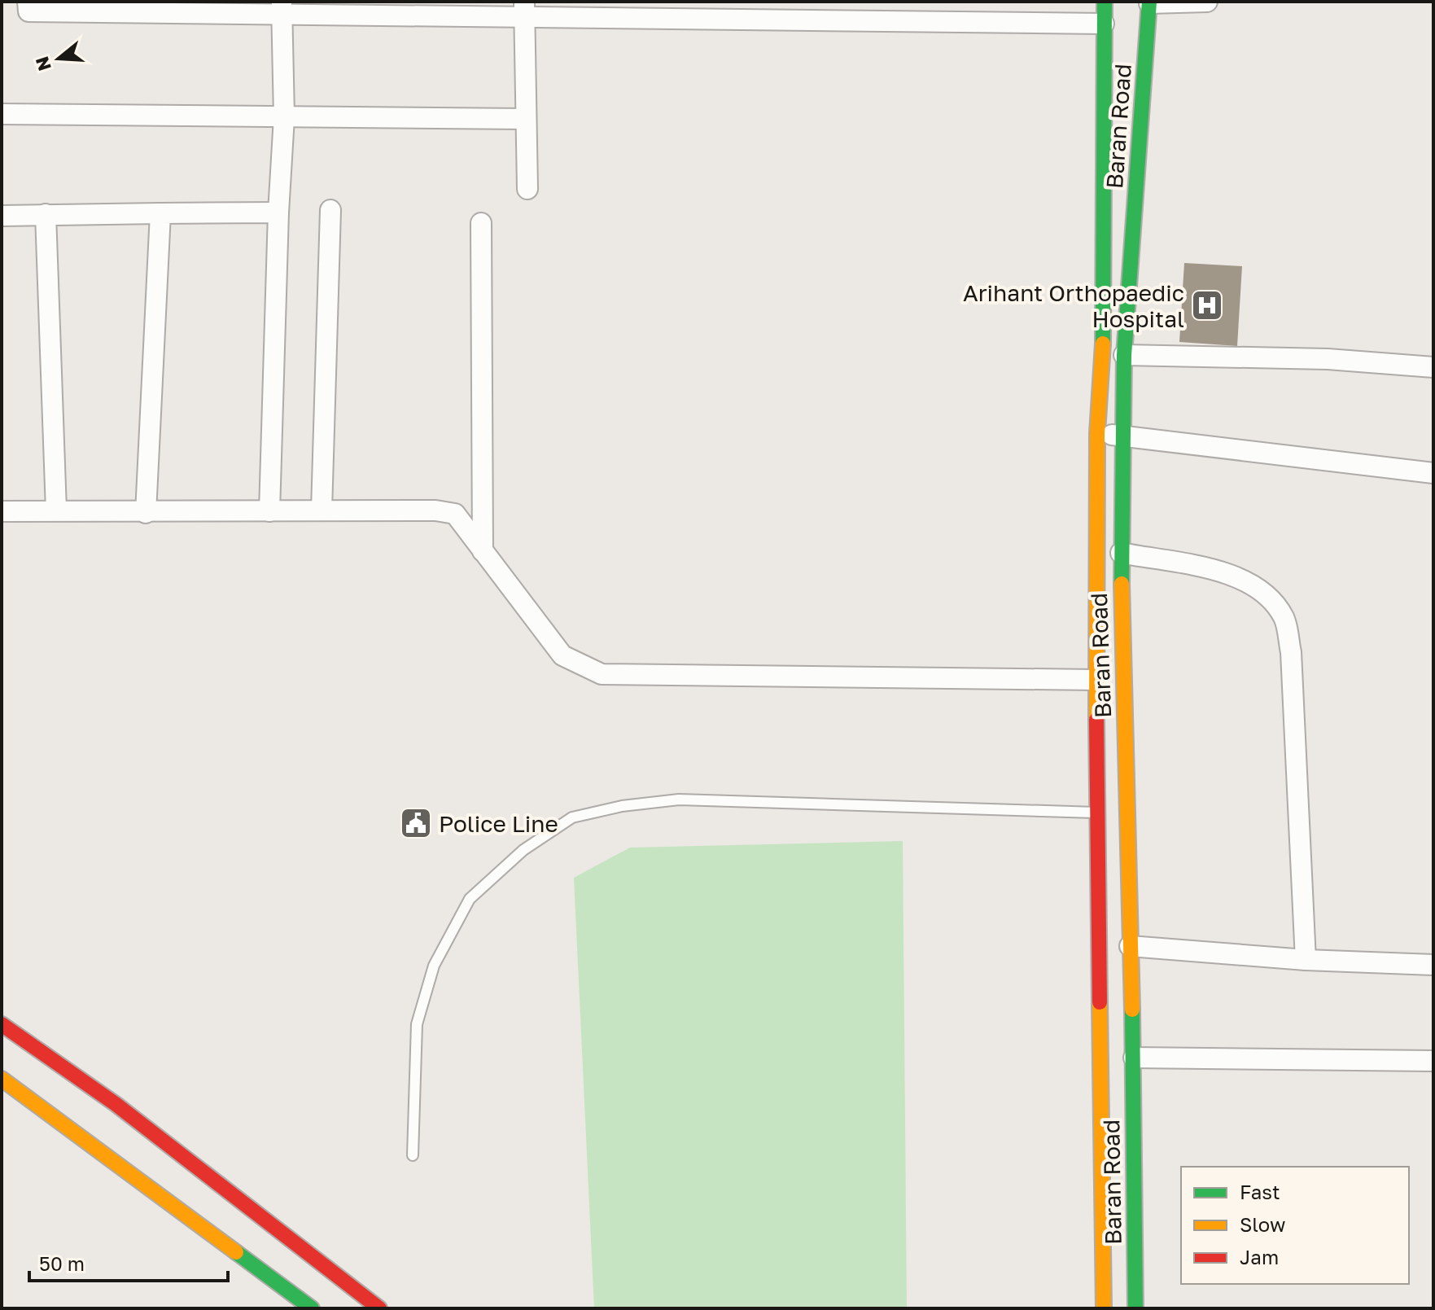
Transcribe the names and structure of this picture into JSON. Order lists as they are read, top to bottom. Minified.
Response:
{"streets":{"main road":["Baran Road"]},"places":{"hospital":["Arihant Orthopaedic Hospital"],"public building":["Police Line"]},"legend":["Fast","Slow","Jam"],"scale_bar":"50 m","north":"left"}
